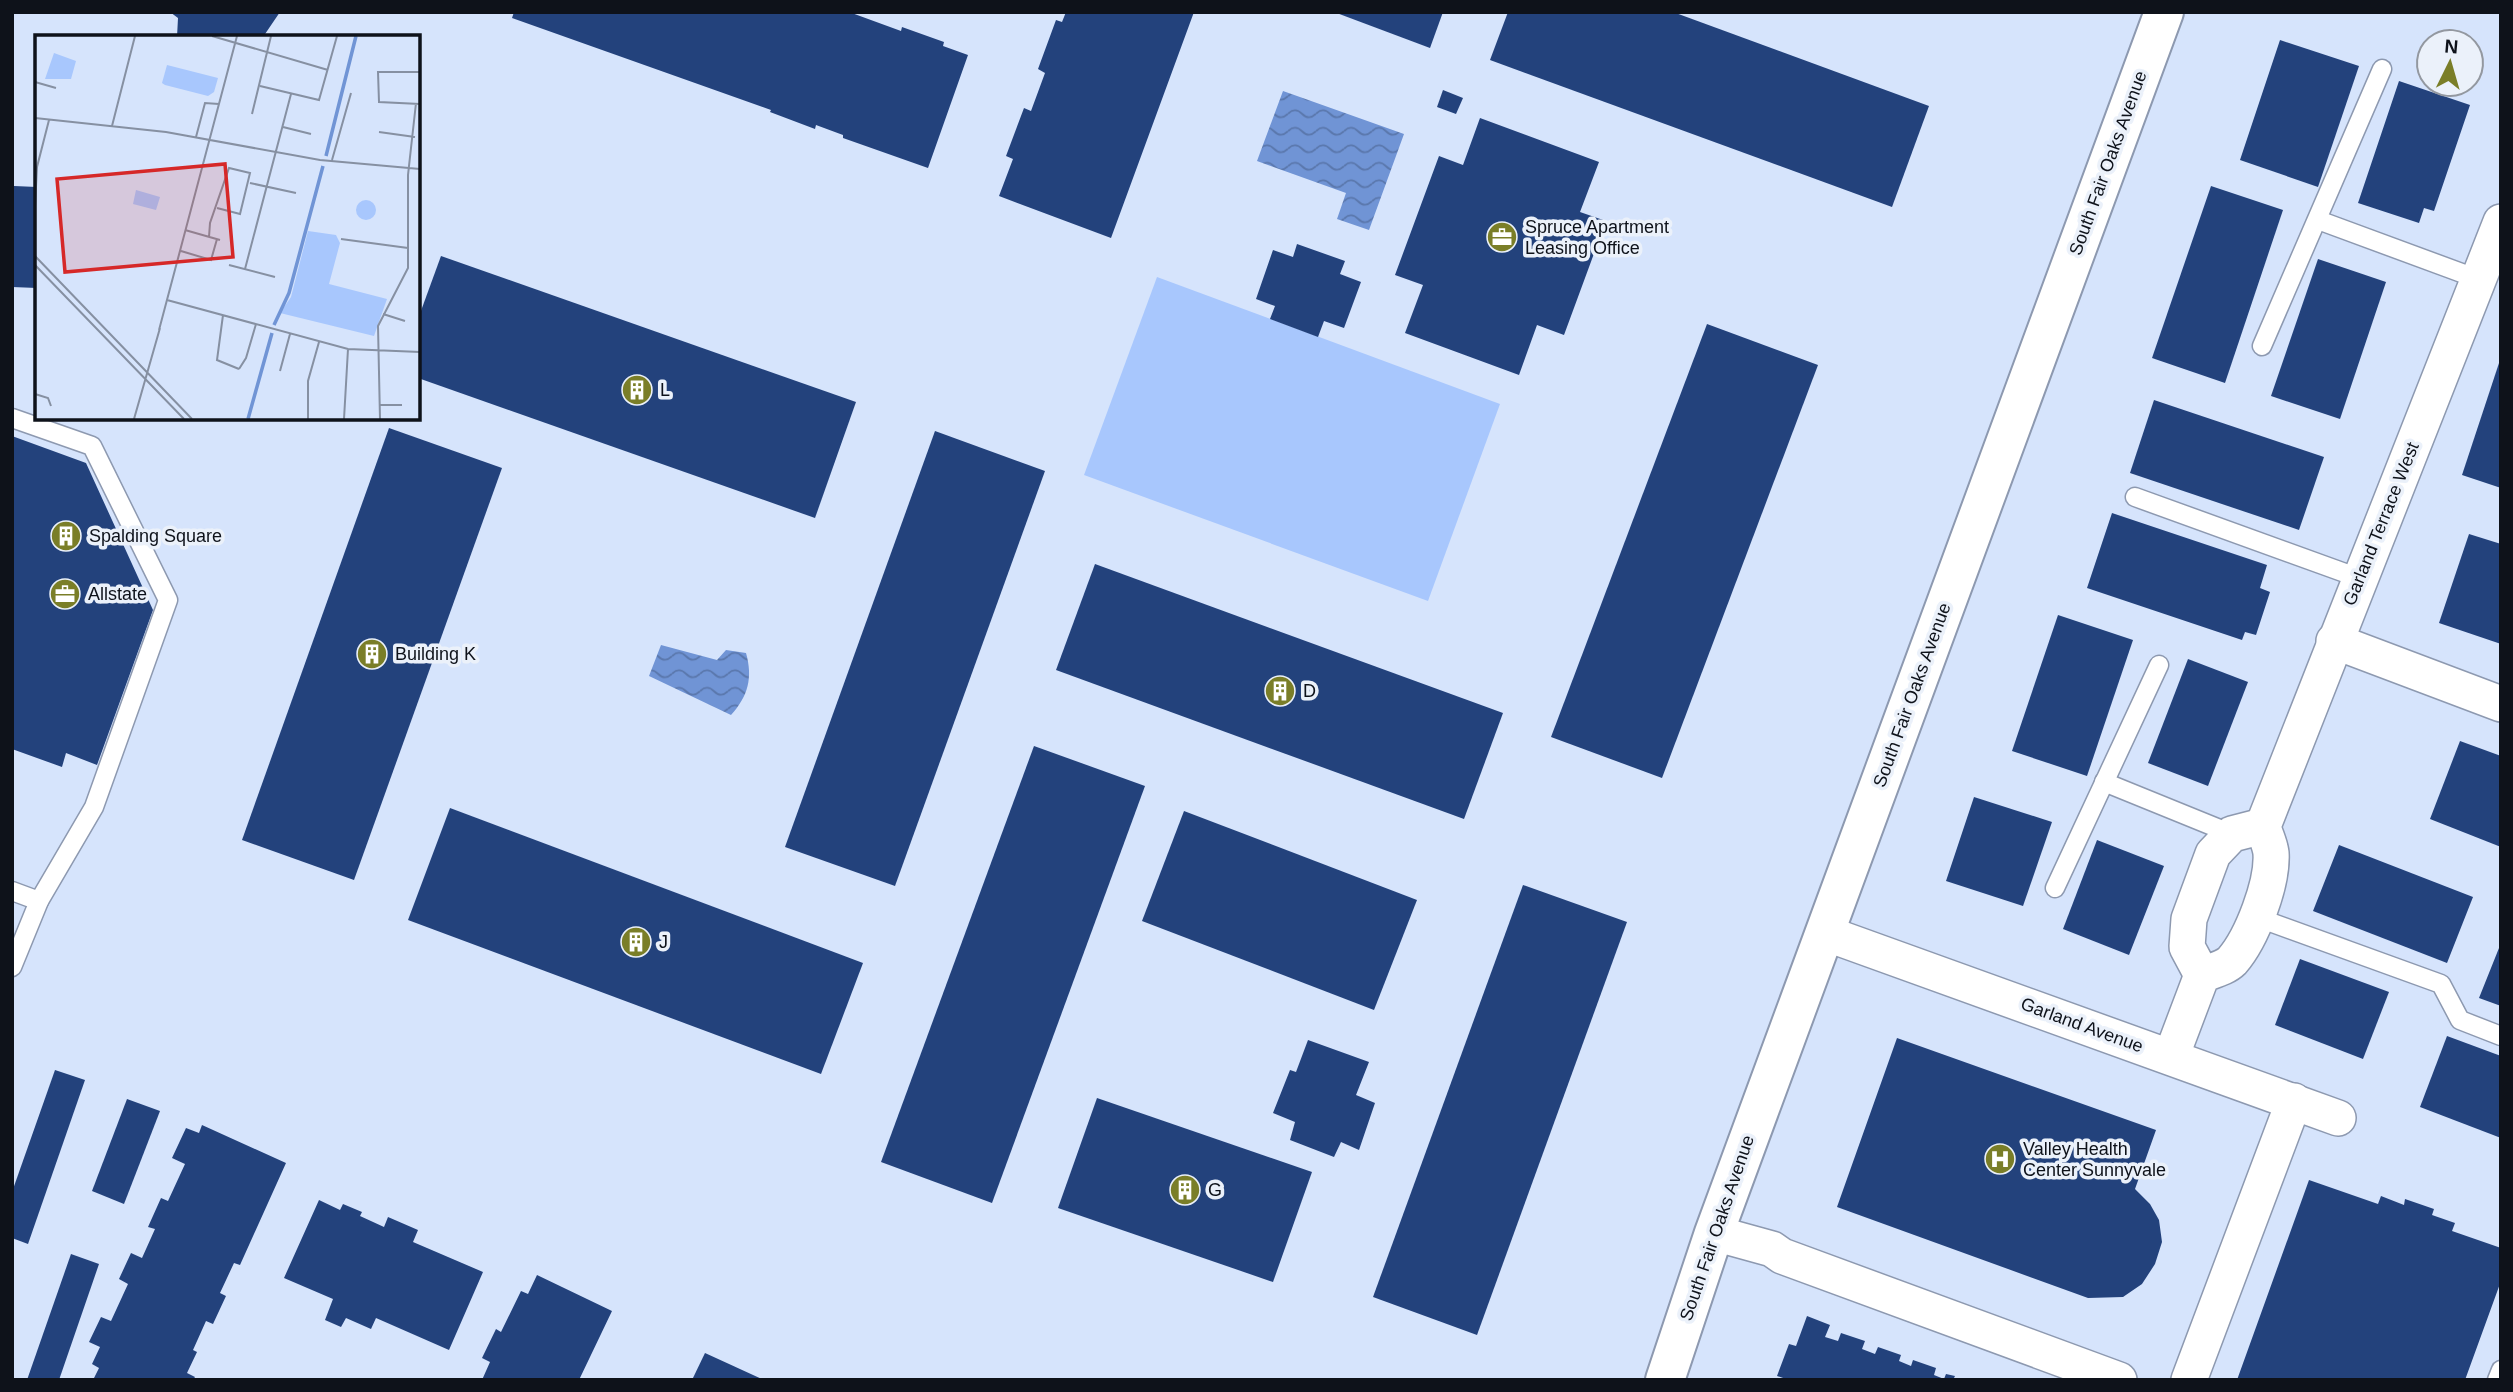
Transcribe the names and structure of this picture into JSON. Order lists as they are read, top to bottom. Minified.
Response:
{"streets":{"main road":["South Fair Oaks Avenue"],"street":["Garland Terrace West","Garland Avenue"]},"crossings":[["South Fair Oaks Avenue","Garland Avenue"]],"places":{"office":["Spruce Apartment Leasing Office","Allstate"],"building":["L","Spalding Square","Building K","D","J","G"],"hospital":["Valley Health Center Sunnyvale"]},"north":"top"}
